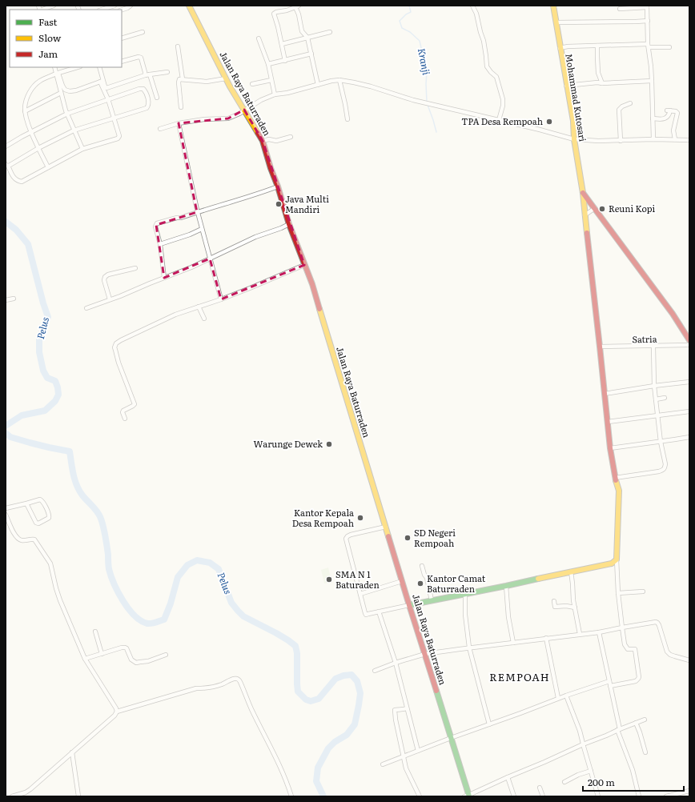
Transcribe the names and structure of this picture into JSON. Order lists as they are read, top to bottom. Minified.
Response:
{"streets":{"street":["Jalan Raya Baturraden","Mohammad Kutosari","Satria"]},"crossings":[["Mohammad Kutosari","Satria"]],"districts":["REMPOAH"],"water":["Kranji","Pelus"],"places":["TPA Desa Rempoah","Java Multi Mandiri","Reuni Kopi","Warunge Dewek","Kantor Kepala Desa Rempoah","SD Negeri Rempoah","SMA N 1 Baturaden","Kantor Camat Baturraden"],"legend":["Fast","Slow","Jam"],"scale_bar":"200 m"}
